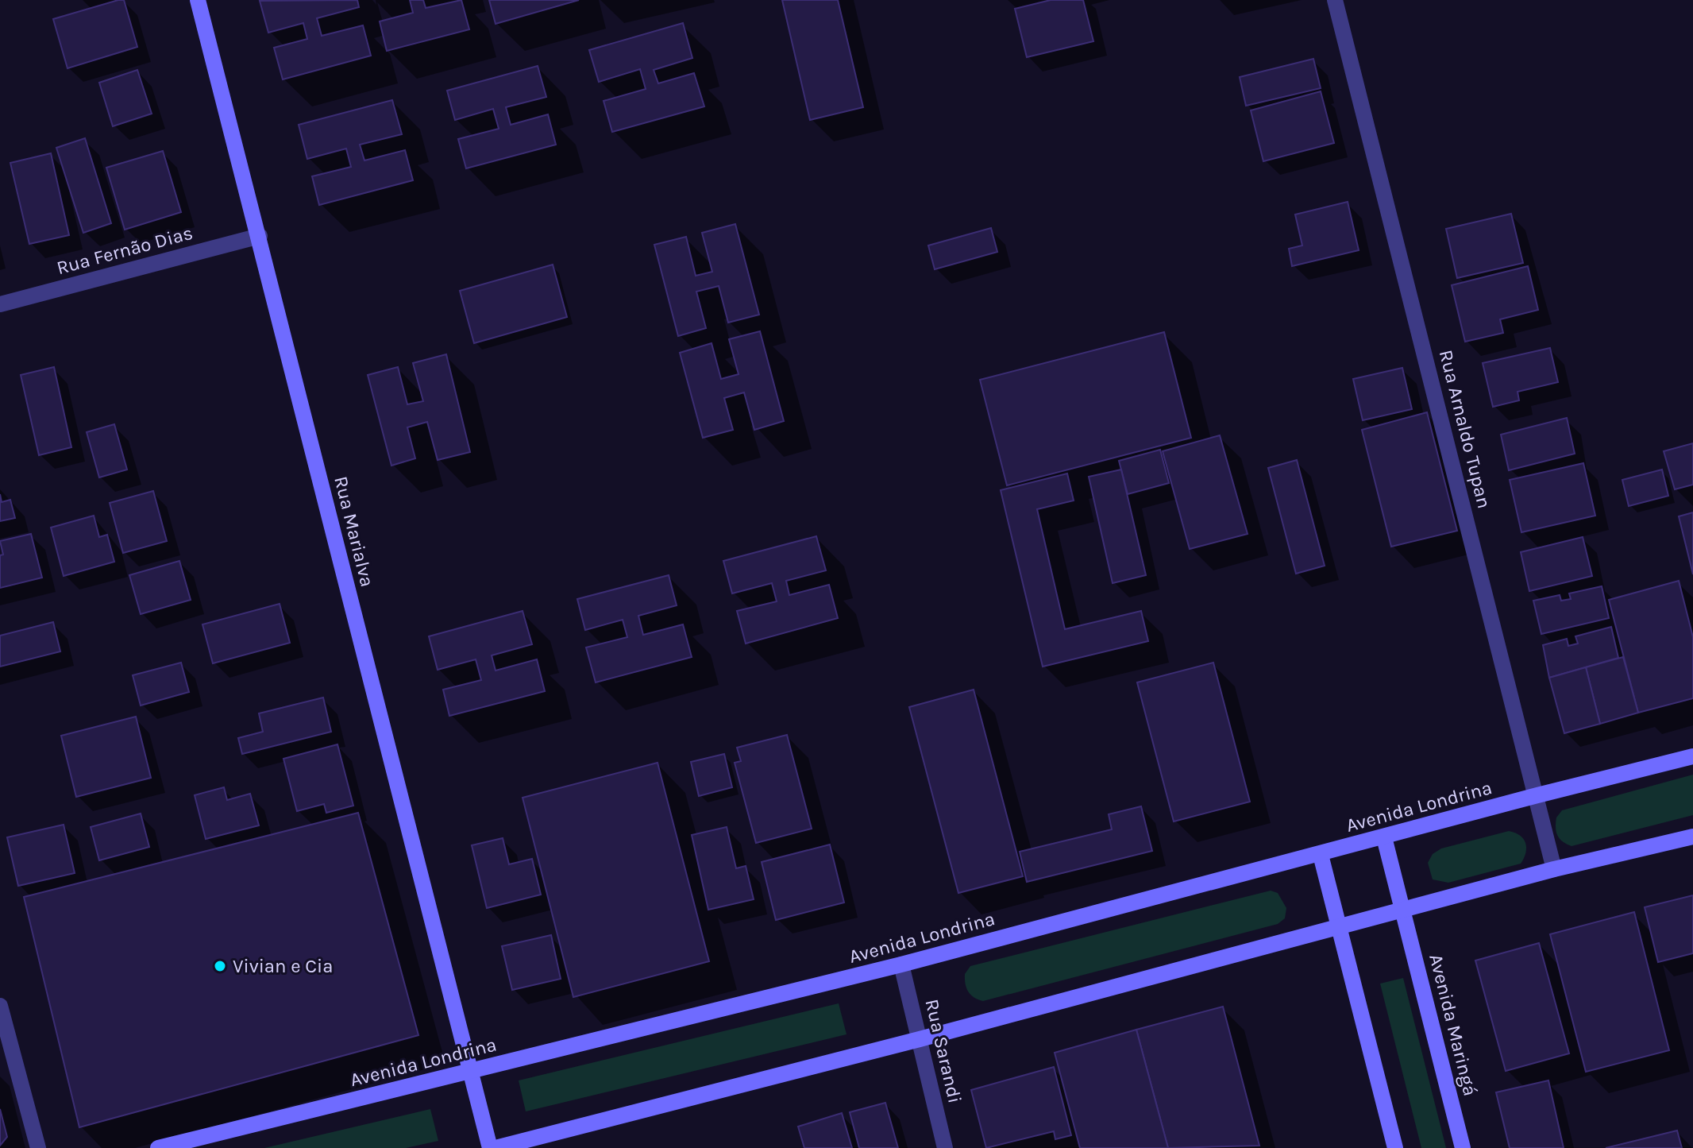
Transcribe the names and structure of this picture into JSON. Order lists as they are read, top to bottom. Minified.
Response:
{"streets":{"main road":["Rua Marialva","Avenida Londrina","Avenida Maringá"],"street":["Rua Fernão Dias","Rua Arnaldo Tupan","Rua Sarandi"]},"crossings":[["Rua Fernão Dias","Rua Marialva"],["Rua Arnaldo Tupan","Avenida Londrina"],["Rua Marialva","Avenida Londrina"],["Avenida Londrina","Avenida Maringá"],["Avenida Londrina","Rua Sarandi"]],"places":["Vivian e Cia"]}
